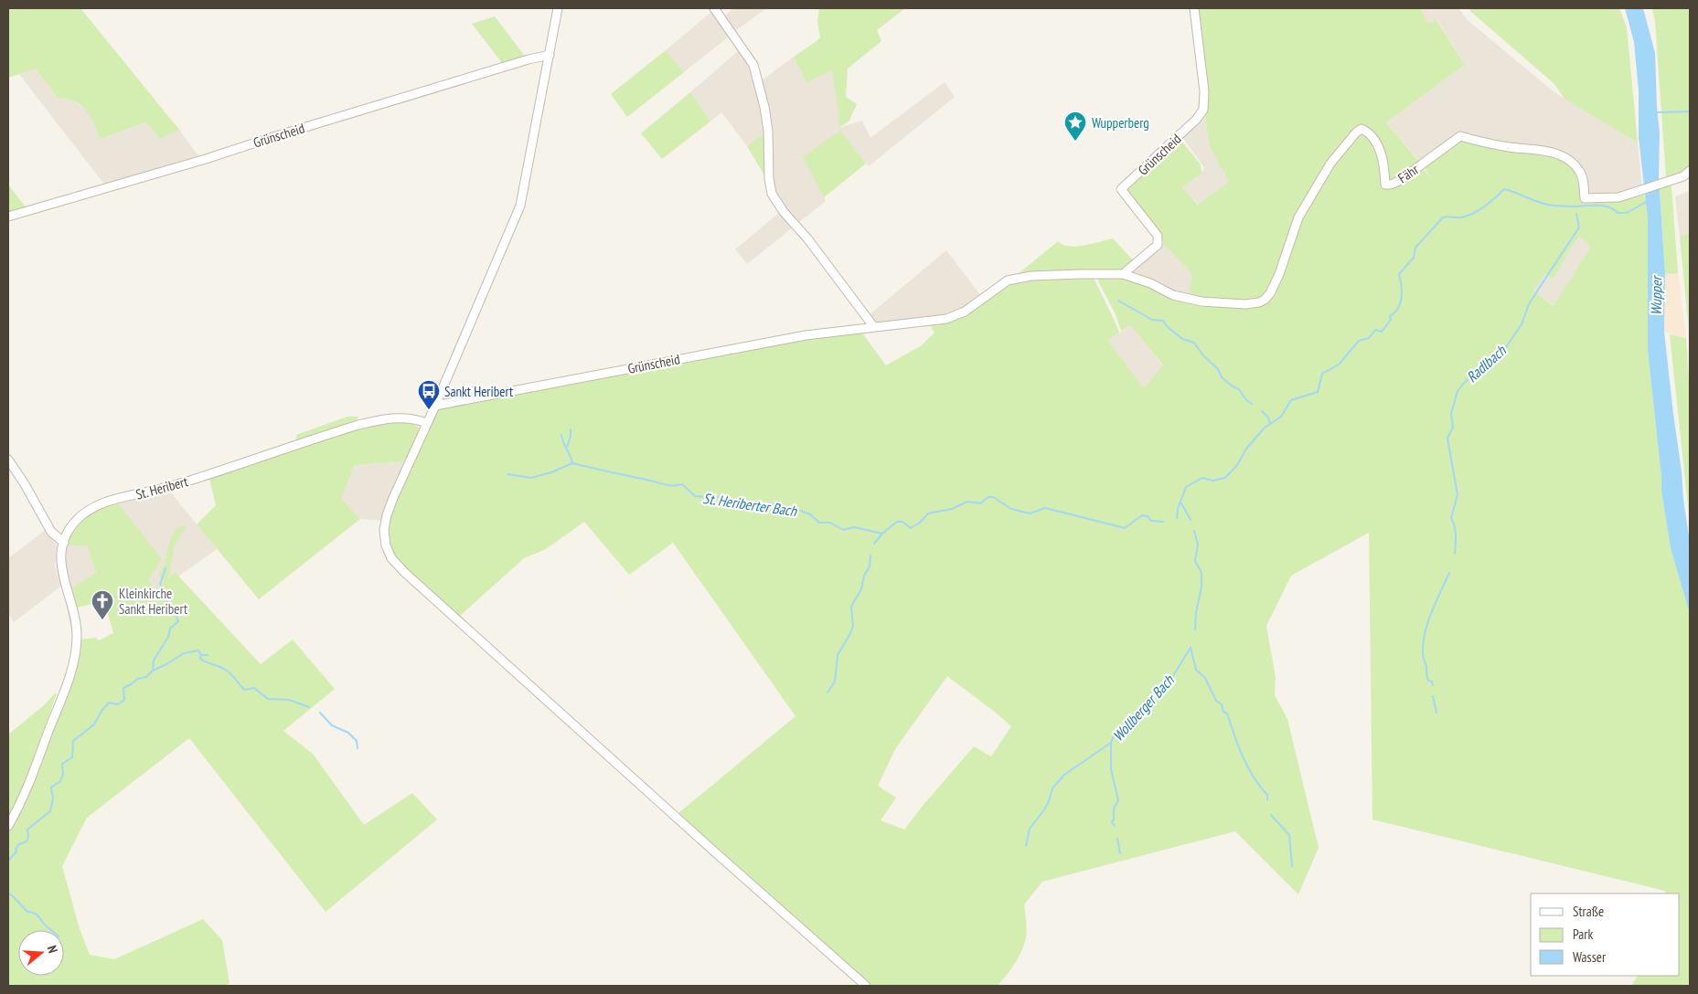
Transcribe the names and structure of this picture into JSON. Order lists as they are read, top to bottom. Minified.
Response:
{"streets":{"street":["Grünscheid","Fähr","St. Heribert"]},"crossings":[["Grünscheid","Fähr"]],"water":["Wupper","Radlbach","St. Heriberter Bach","Wollberger Bach"],"places":{"place":["Wupperberg"],"bus stop":["Sankt Heribert"],"church":["Kleinkirche Sankt Heribert"]},"legend":["Straße","Park","Wasser"],"north":"right"}
